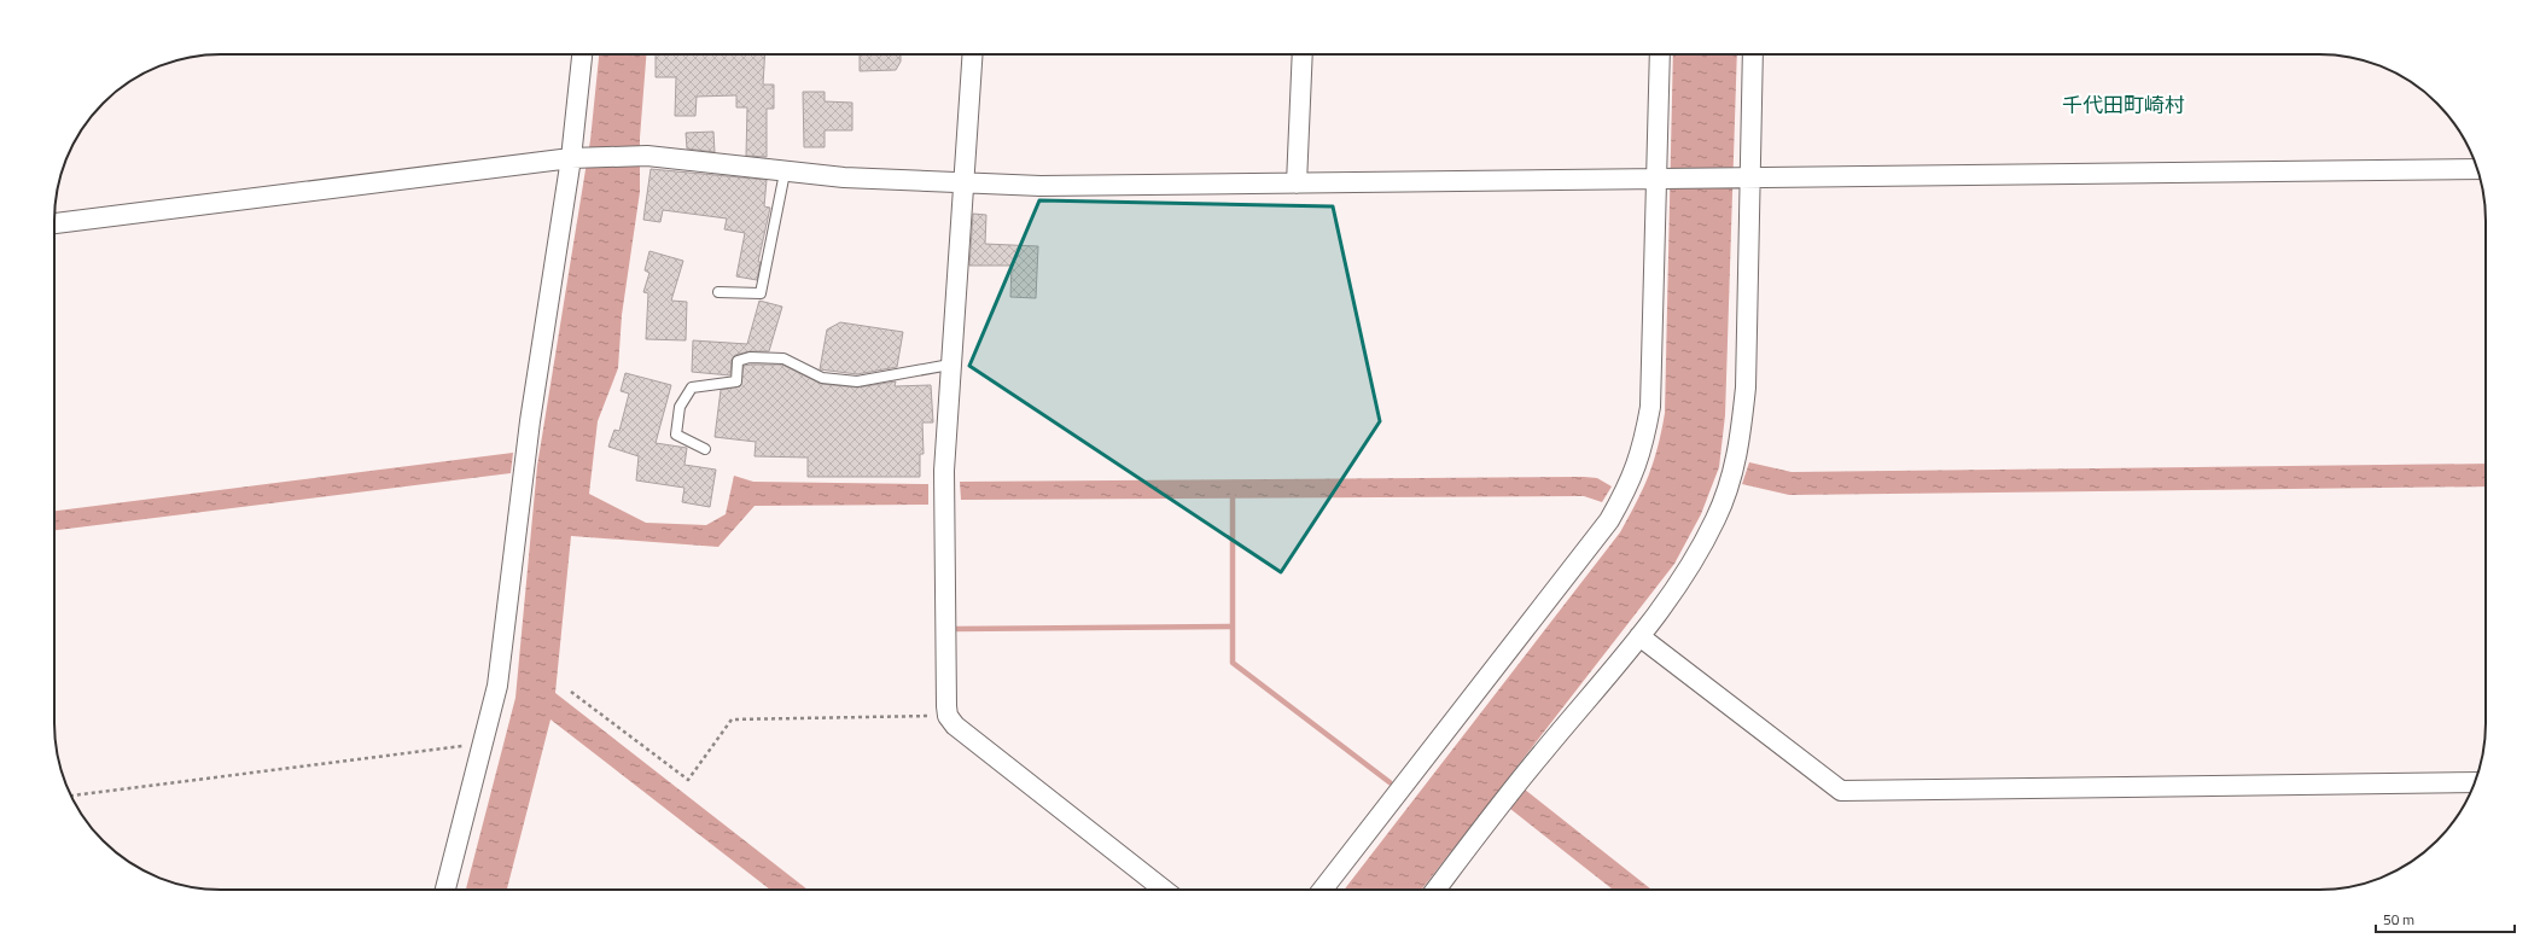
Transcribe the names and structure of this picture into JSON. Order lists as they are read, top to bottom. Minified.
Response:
{"districts":["千代田町崎村"],"scale_bar":"50 m"}
